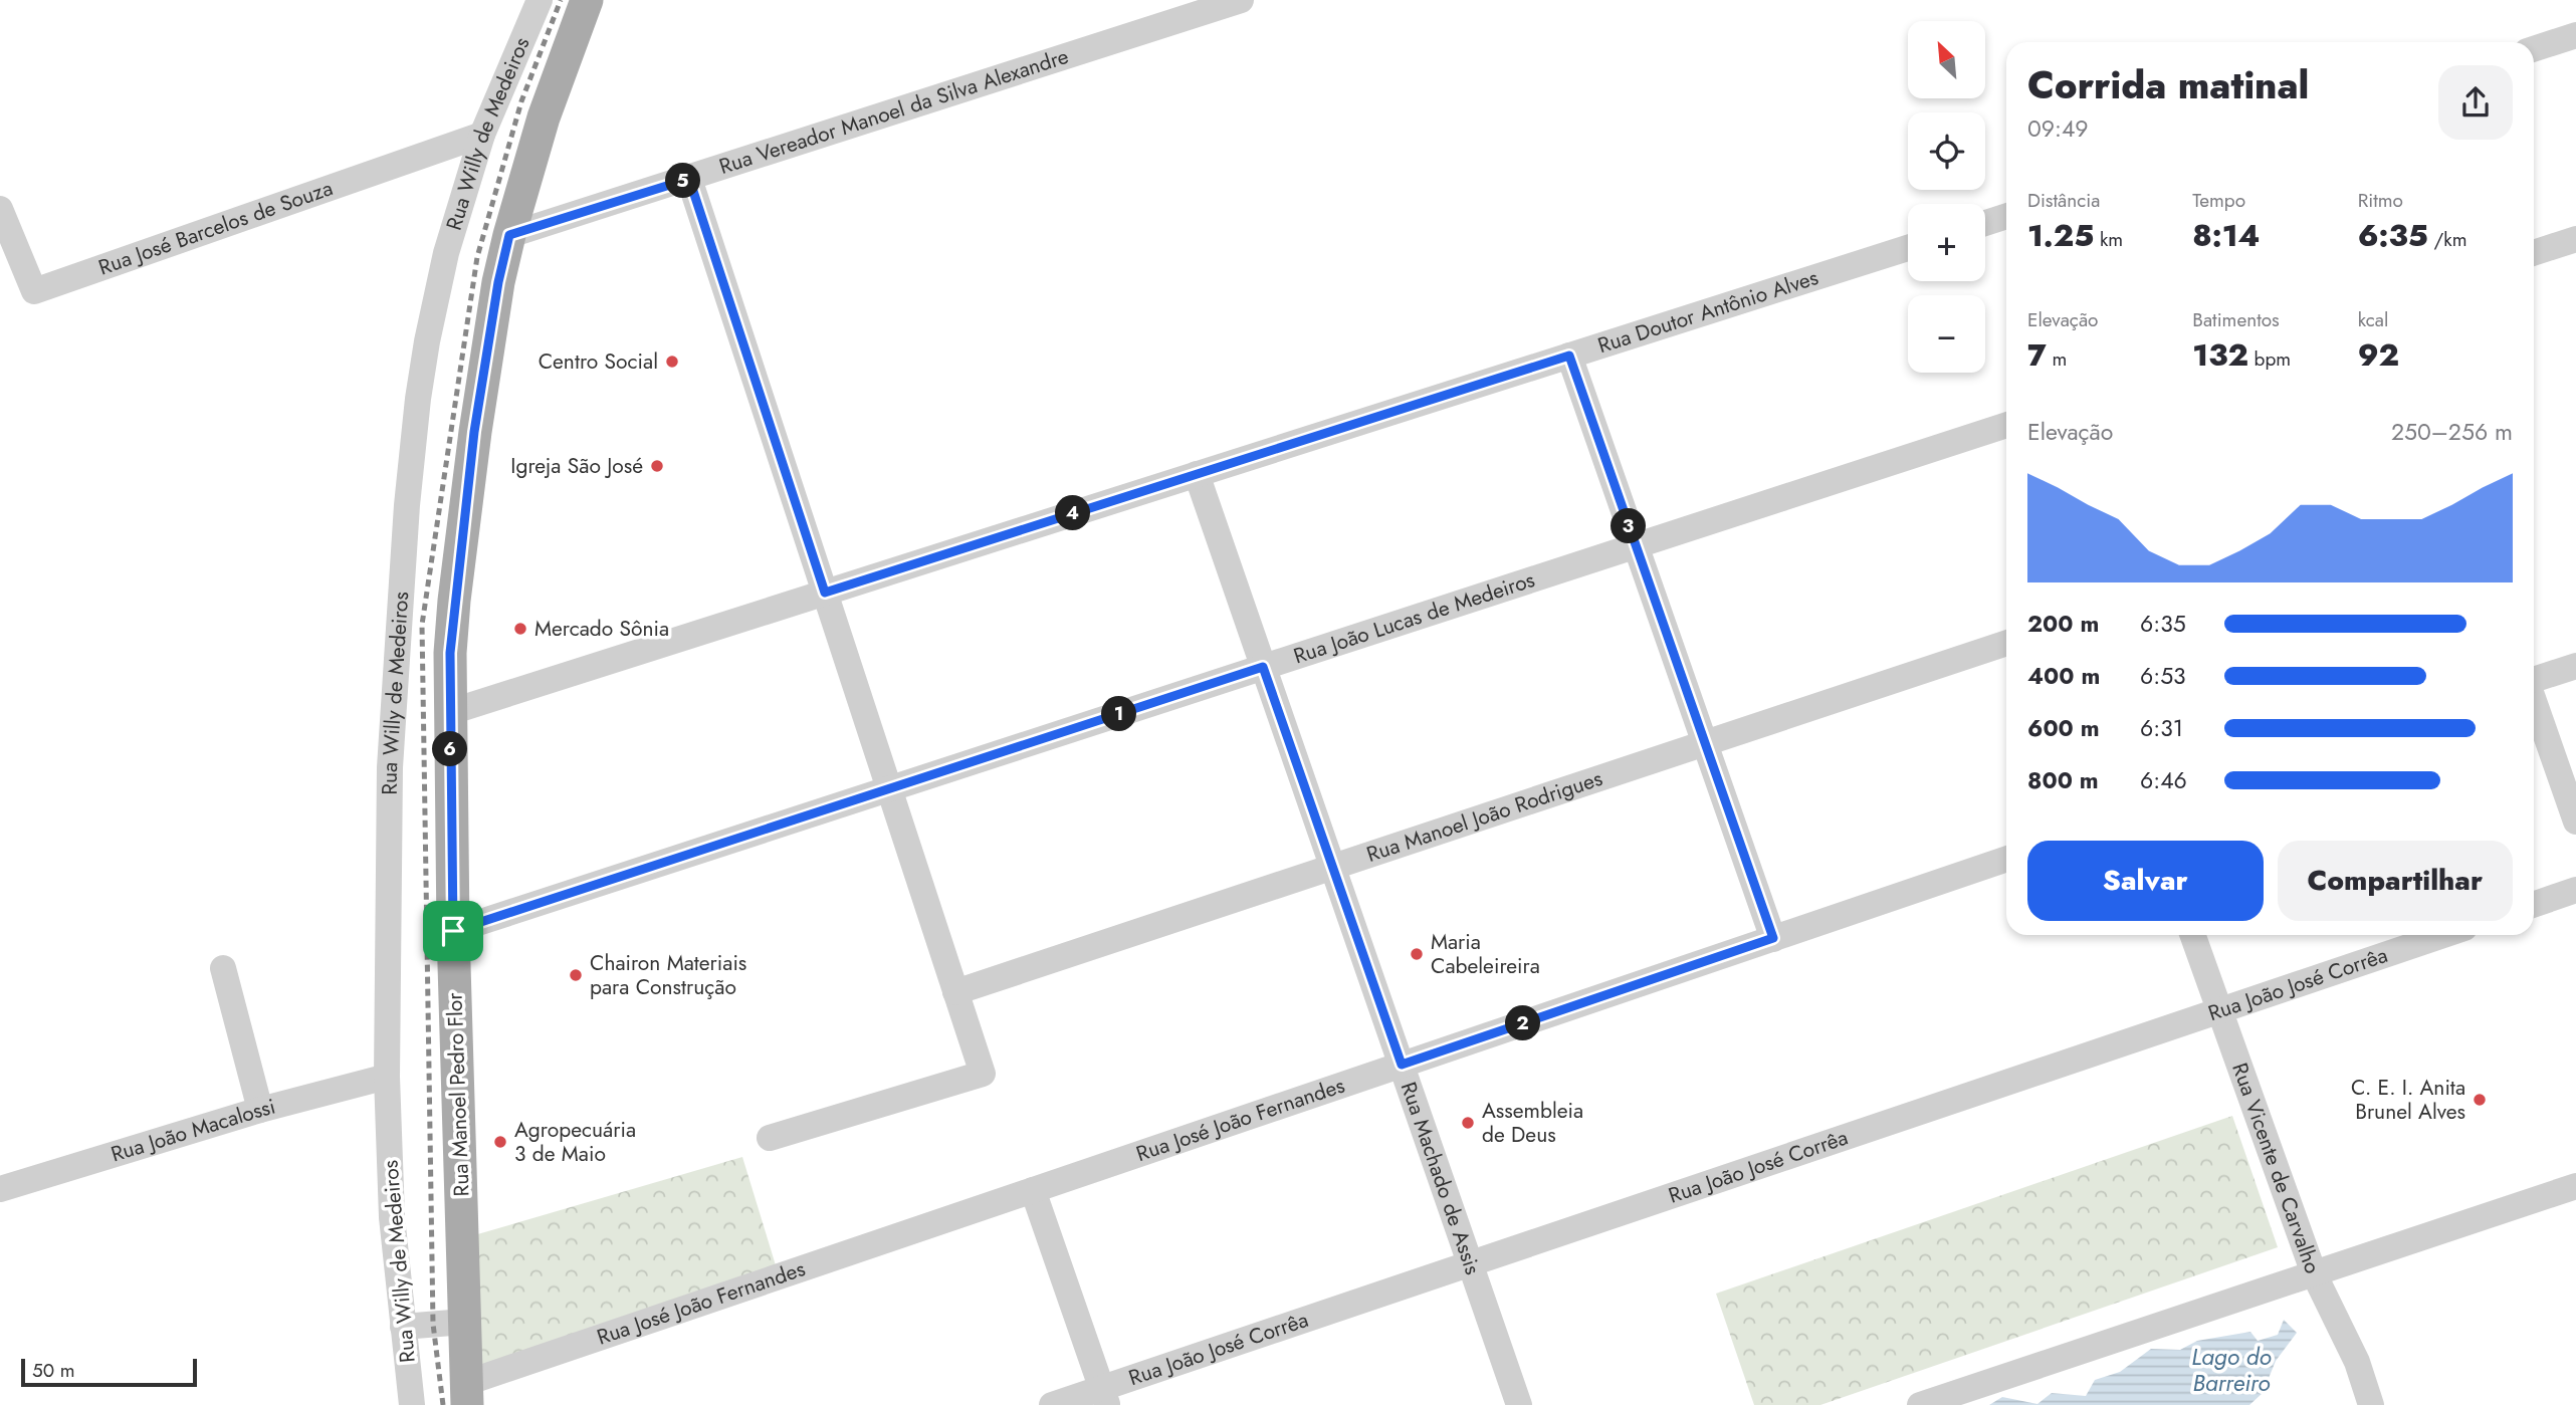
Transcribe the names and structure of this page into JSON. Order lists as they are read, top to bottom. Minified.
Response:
{"streets":{"main road":["Rua Manoel Pedro Flor"],"street":["Rua Vereador Manoel da Silva Alexandre","Rua Willy de Medeiros","Rua José Barcelos de Souza","Rua Doutor Antônio Alves","Rua João Lucas de Medeiros","Rua Manoel João Rodrigues","Rua João José Corrêa","Rua José João Fernandes","Rua João Macalossi","Rua Vicente de Carvalho","Rua Machado de Assis"]},"crossings":[["Rua Vereador Manoel da Silva Alexandre","Rua Manoel Pedro Flor"],["Rua Willy de Medeiros","Rua José Barcelos de Souza"],["Rua Willy de Medeiros","Rua João Macalossi"],["Rua Doutor Antônio Alves","Rua Manoel Pedro Flor"],["Rua Doutor Antônio Alves","Rua Machado de Assis"],["Rua João Lucas de Medeiros","Rua Manoel Pedro Flor"],["Rua João Lucas de Medeiros","Rua Machado de Assis"],["Rua Manoel João Rodrigues","Rua Machado de Assis"],["Rua João José Corrêa","Rua Vicente de Carvalho"],["Rua João José Corrêa","Rua Machado de Assis"],["Rua Manoel Pedro Flor","Rua José João Fernandes"],["Rua José João Fernandes","Rua Machado de Assis"]],"water":["Lago do Barreiro"],"places":["Centro Social","Igreja São José","Mercado Sônia","Maria Cabeleireira","Chairon Materiais para Construção","C. E. I. Anita Brunel Alves","Assembleia de Deus","Agropecuária 3 de Maio"],"scale_bar":"50 m","north":"top left","page":{"map_buttons":["+","−"],"heading":["Corrida matinal","09:49"],"stats":[["Distância","1.25 km"],["Tempo","8:14"],["Ritmo","6:35 /km"],["Elevação","7 m"],["Batimentos","132 bpm"],["kcal","92"]],"pins":["5","4","3","1","6","2"],"chart":["Elevação","250–256 m"],"list":[{"name":"200 m","note":"6:35"},{"name":"400 m","note":"6:53"},{"name":"600 m","note":"6:31"},{"name":"800 m","note":"6:46"}],"buttons":["Salvar","Compartilhar"],"scale":"50 m"}}
